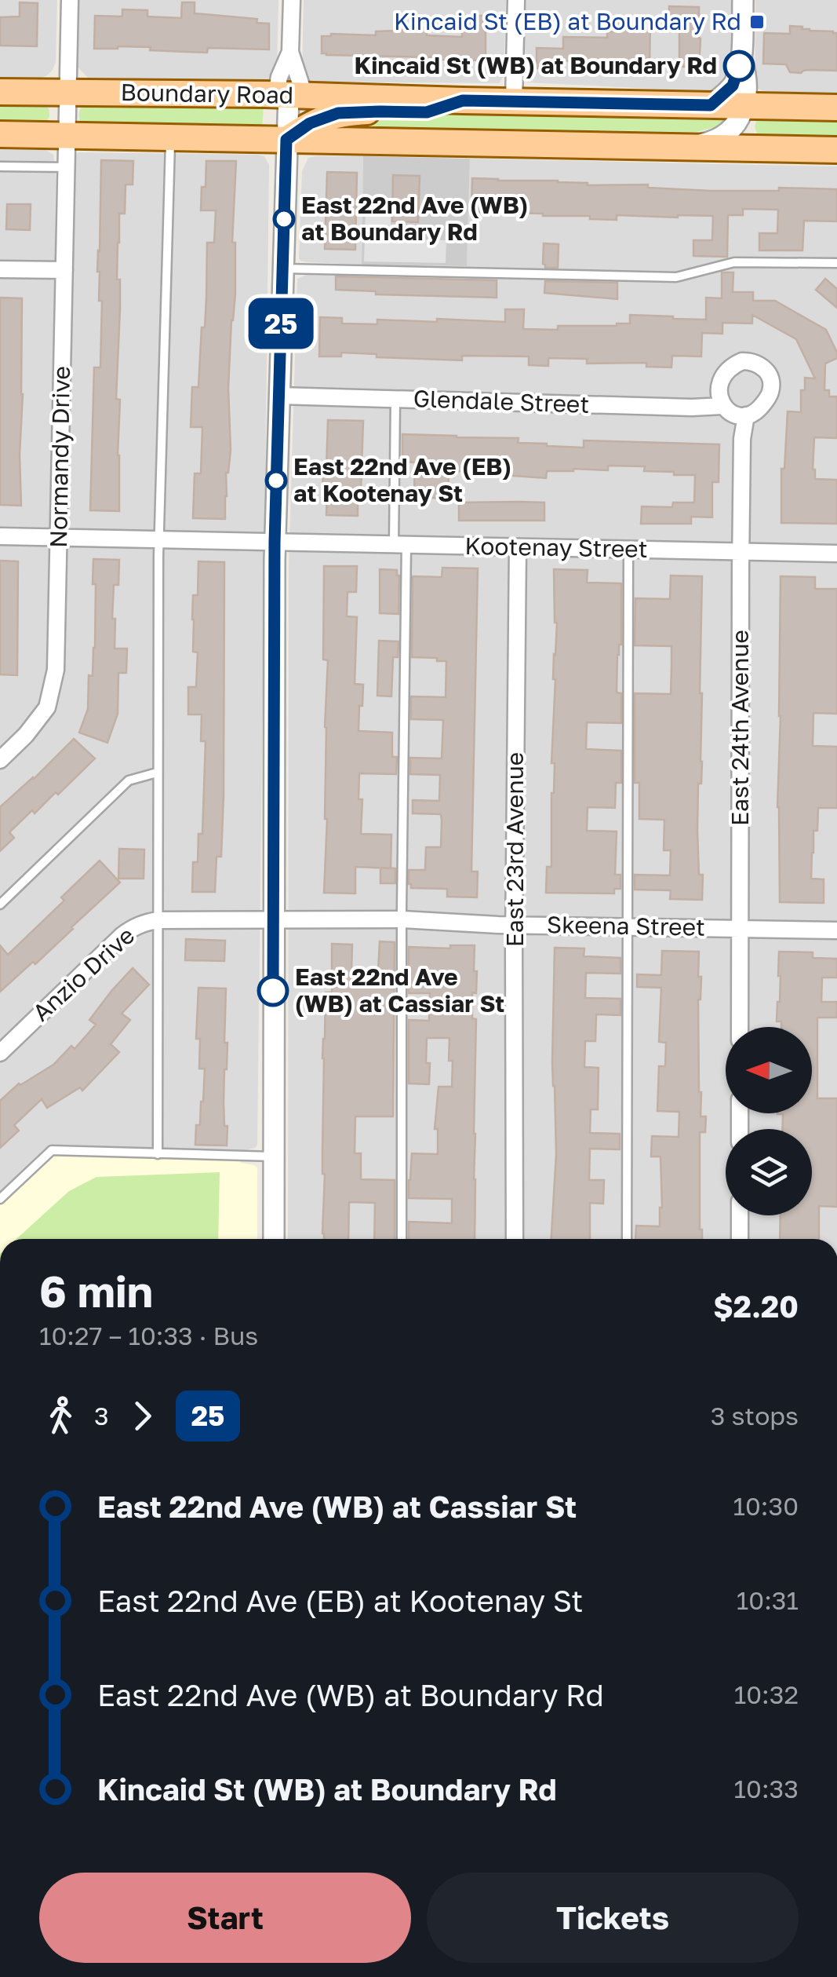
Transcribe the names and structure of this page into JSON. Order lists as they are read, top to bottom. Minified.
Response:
{"streets":{"main road":["Boundary Road"],"street":["Glendale Street","Normandy Drive","Kootenay Street","East 24th Avenue","East 23rd Avenue","Skeena Street","Anzio Drive"]},"crossings":[["Boundary Road","Normandy Drive"],["Glendale Street","East 24th Avenue"],["Normandy Drive","Kootenay Street"],["Kootenay Street","East 24th Avenue"],["Kootenay Street","East 23rd Avenue"],["East 24th Avenue","Skeena Street"],["East 23rd Avenue","Skeena Street"],["Skeena Street","Anzio Drive"]],"places":{"transit":["Kincaid St (EB) at Boundary Rd"],"other":["Kincaid St (WB) at Boundary Rd","East 22nd Ave (WB) at Boundary Rd","East 22nd Ave (EB) at Kootenay St","East 22nd Ave (WB) at Cassiar St"]},"lines":["bus line 25"],"north":"left","page":{"on_map":"25","heading":["6 min","10:27 – 10:33 · Bus","$2.20"],"legs":["3","25","3 stops"],"list":[{"name":"East 22nd Ave (WB) at Cassiar St","value":"10:30"},{"name":"East 22nd Ave (EB) at Kootenay St","value":"10:31"},{"name":"East 22nd Ave (WB) at Boundary Rd","value":"10:32"},{"name":"Kincaid St (WB) at Boundary Rd","value":"10:33"}],"buttons":["Start","Tickets"]}}
